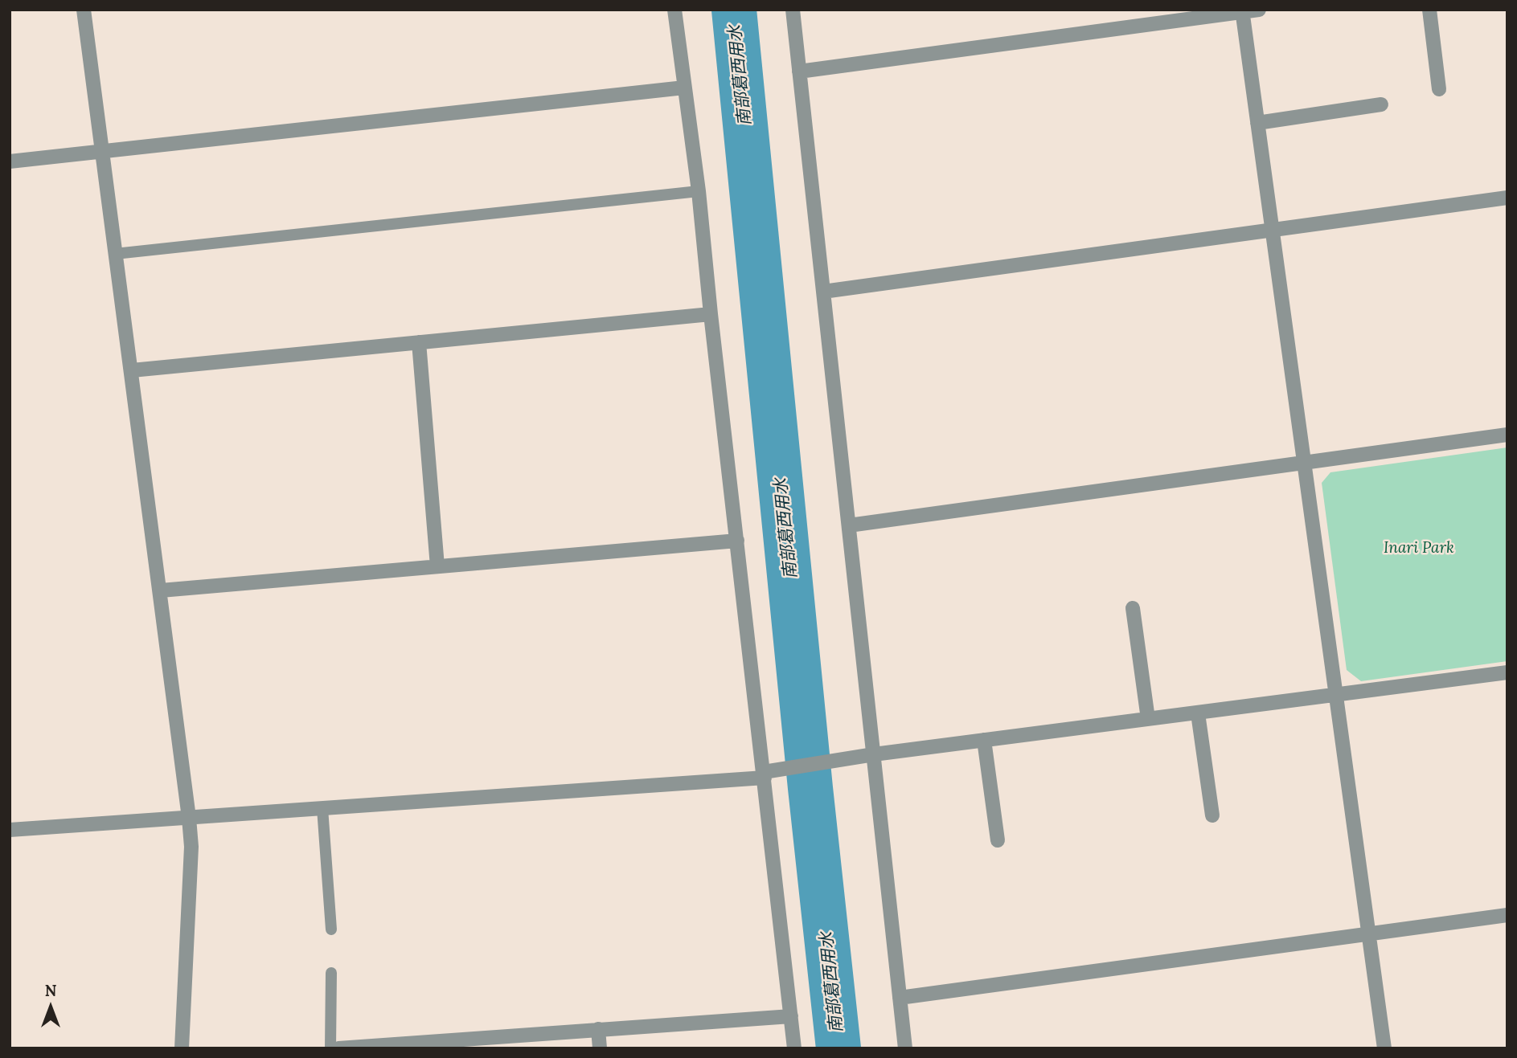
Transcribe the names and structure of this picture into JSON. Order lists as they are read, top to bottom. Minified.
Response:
{"water":["南部葛西用水"],"parks":["Inari Park"],"north":"top"}
